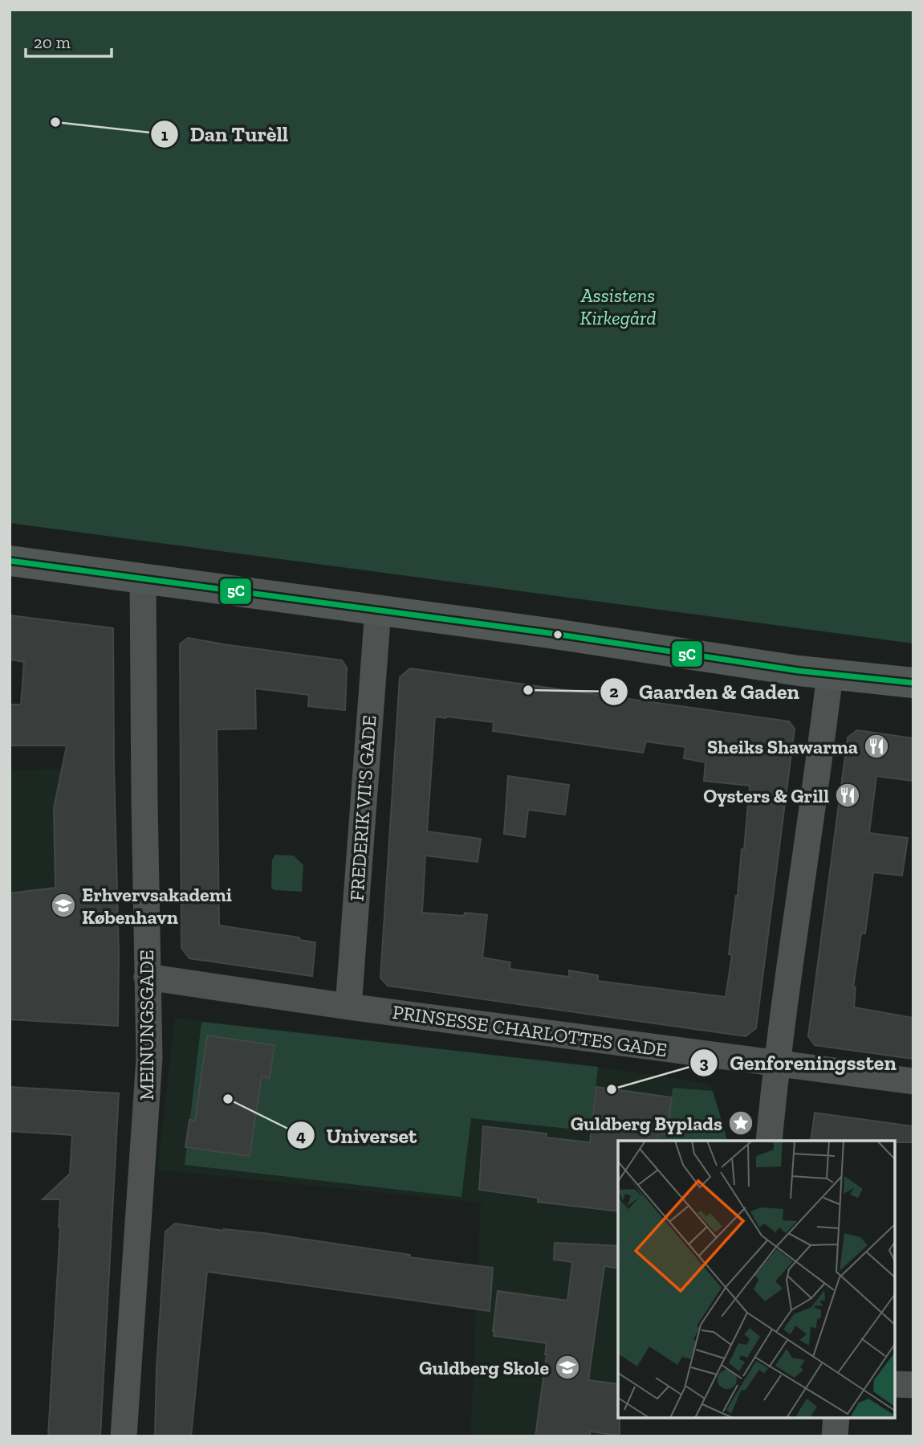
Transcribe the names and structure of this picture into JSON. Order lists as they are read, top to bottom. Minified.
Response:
{"streets":{"street":["FREDERIK VII'S GADE","MEINUNGSGADE","PRINSESSE CHARLOTTES GADE"]},"crossings":[["FREDERIK VII'S GADE","PRINSESSE CHARLOTTES GADE"],["MEINUNGSGADE","PRINSESSE CHARLOTTES GADE"]],"parks":["Assistens Kirkegård"],"places":{"other":["Dan Turèll","Gaarden & Gaden","Genforeningssten","Universet"],"restaurant":["Sheiks Shawarma","Oysters & Grill"],"school or university":["Erhvervsakademi København","Guldberg Skole"],"place":["Guldberg Byplads"]},"lines":["transit line 5C"],"scale_bar":"20 m"}
